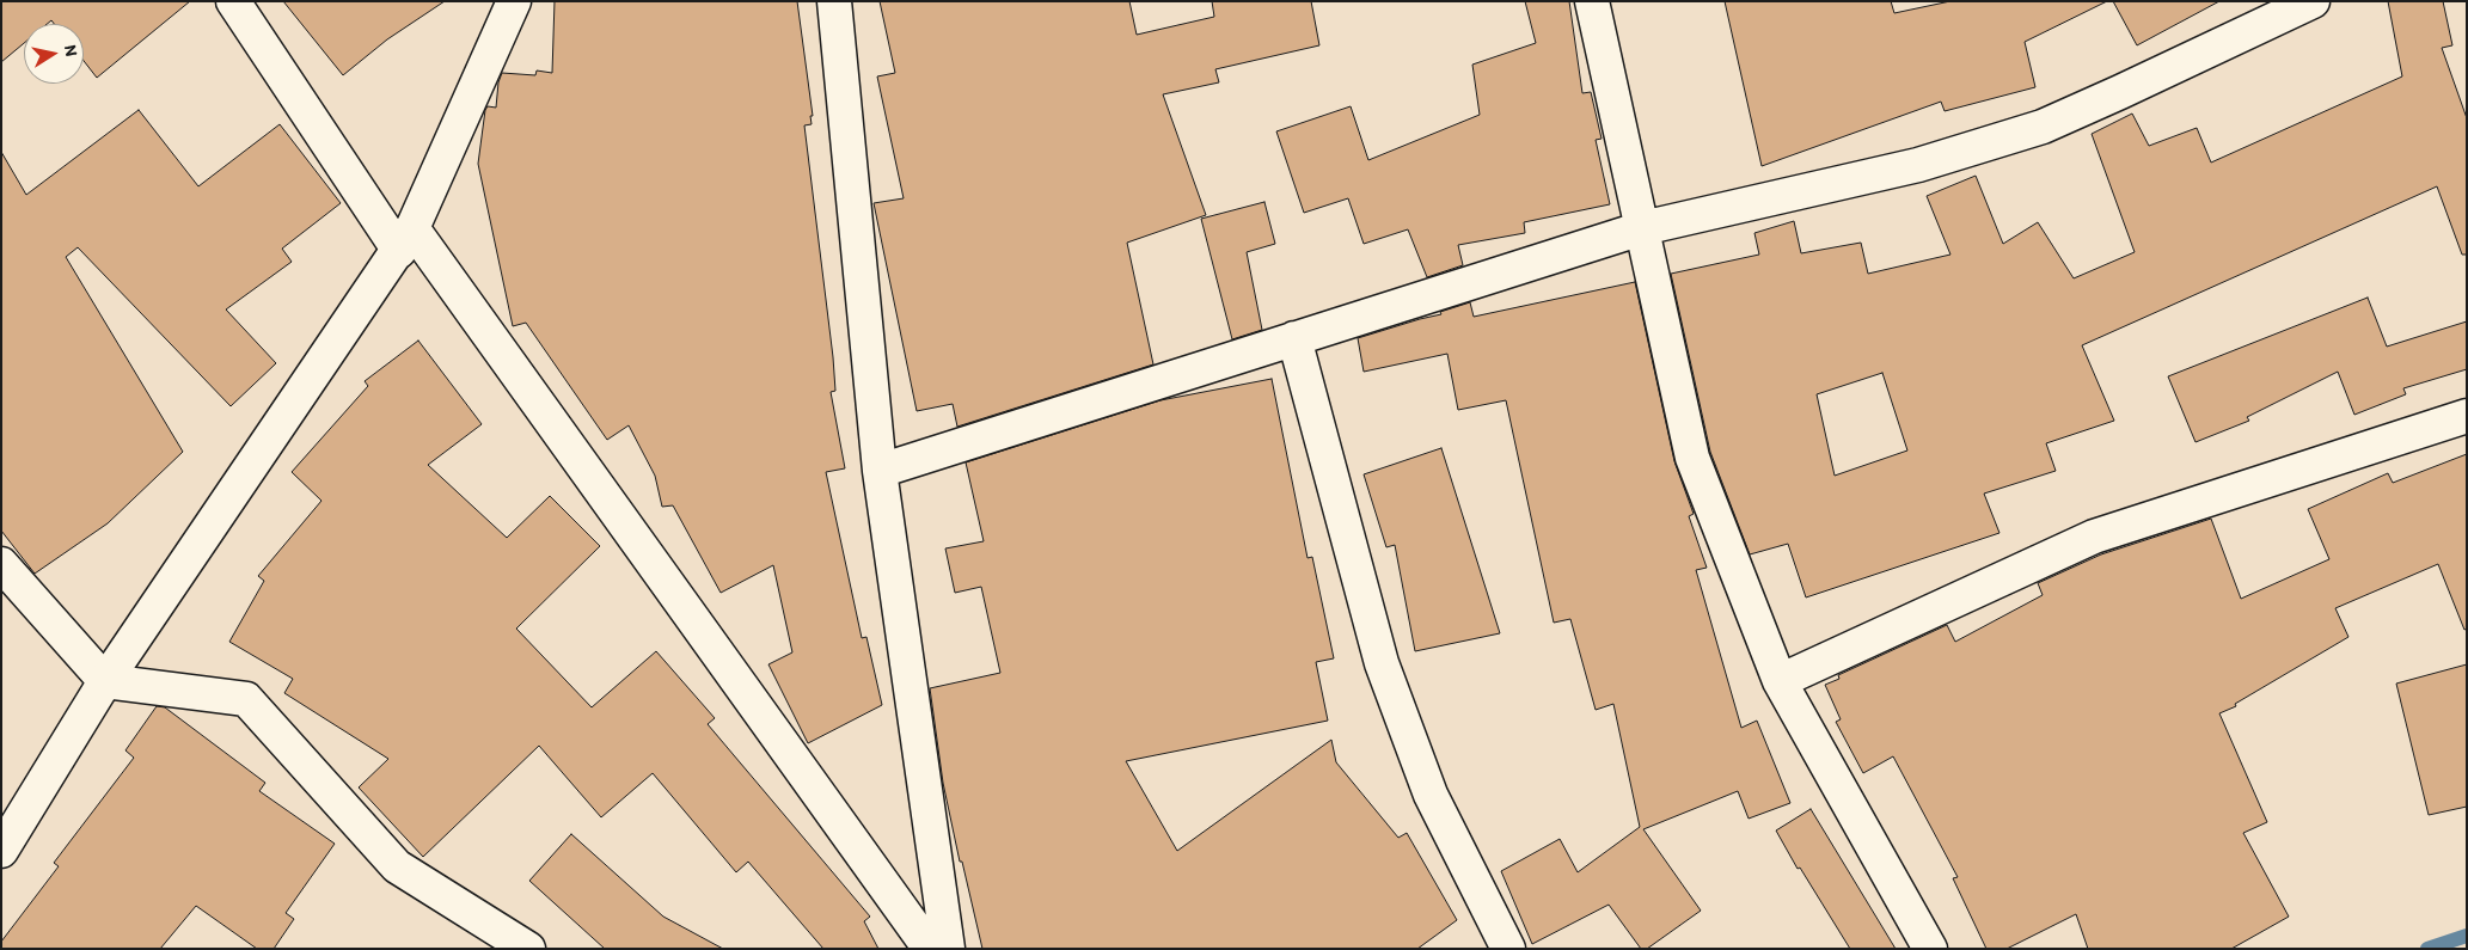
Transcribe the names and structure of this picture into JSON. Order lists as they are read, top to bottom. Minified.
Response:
{"north":"right"}
